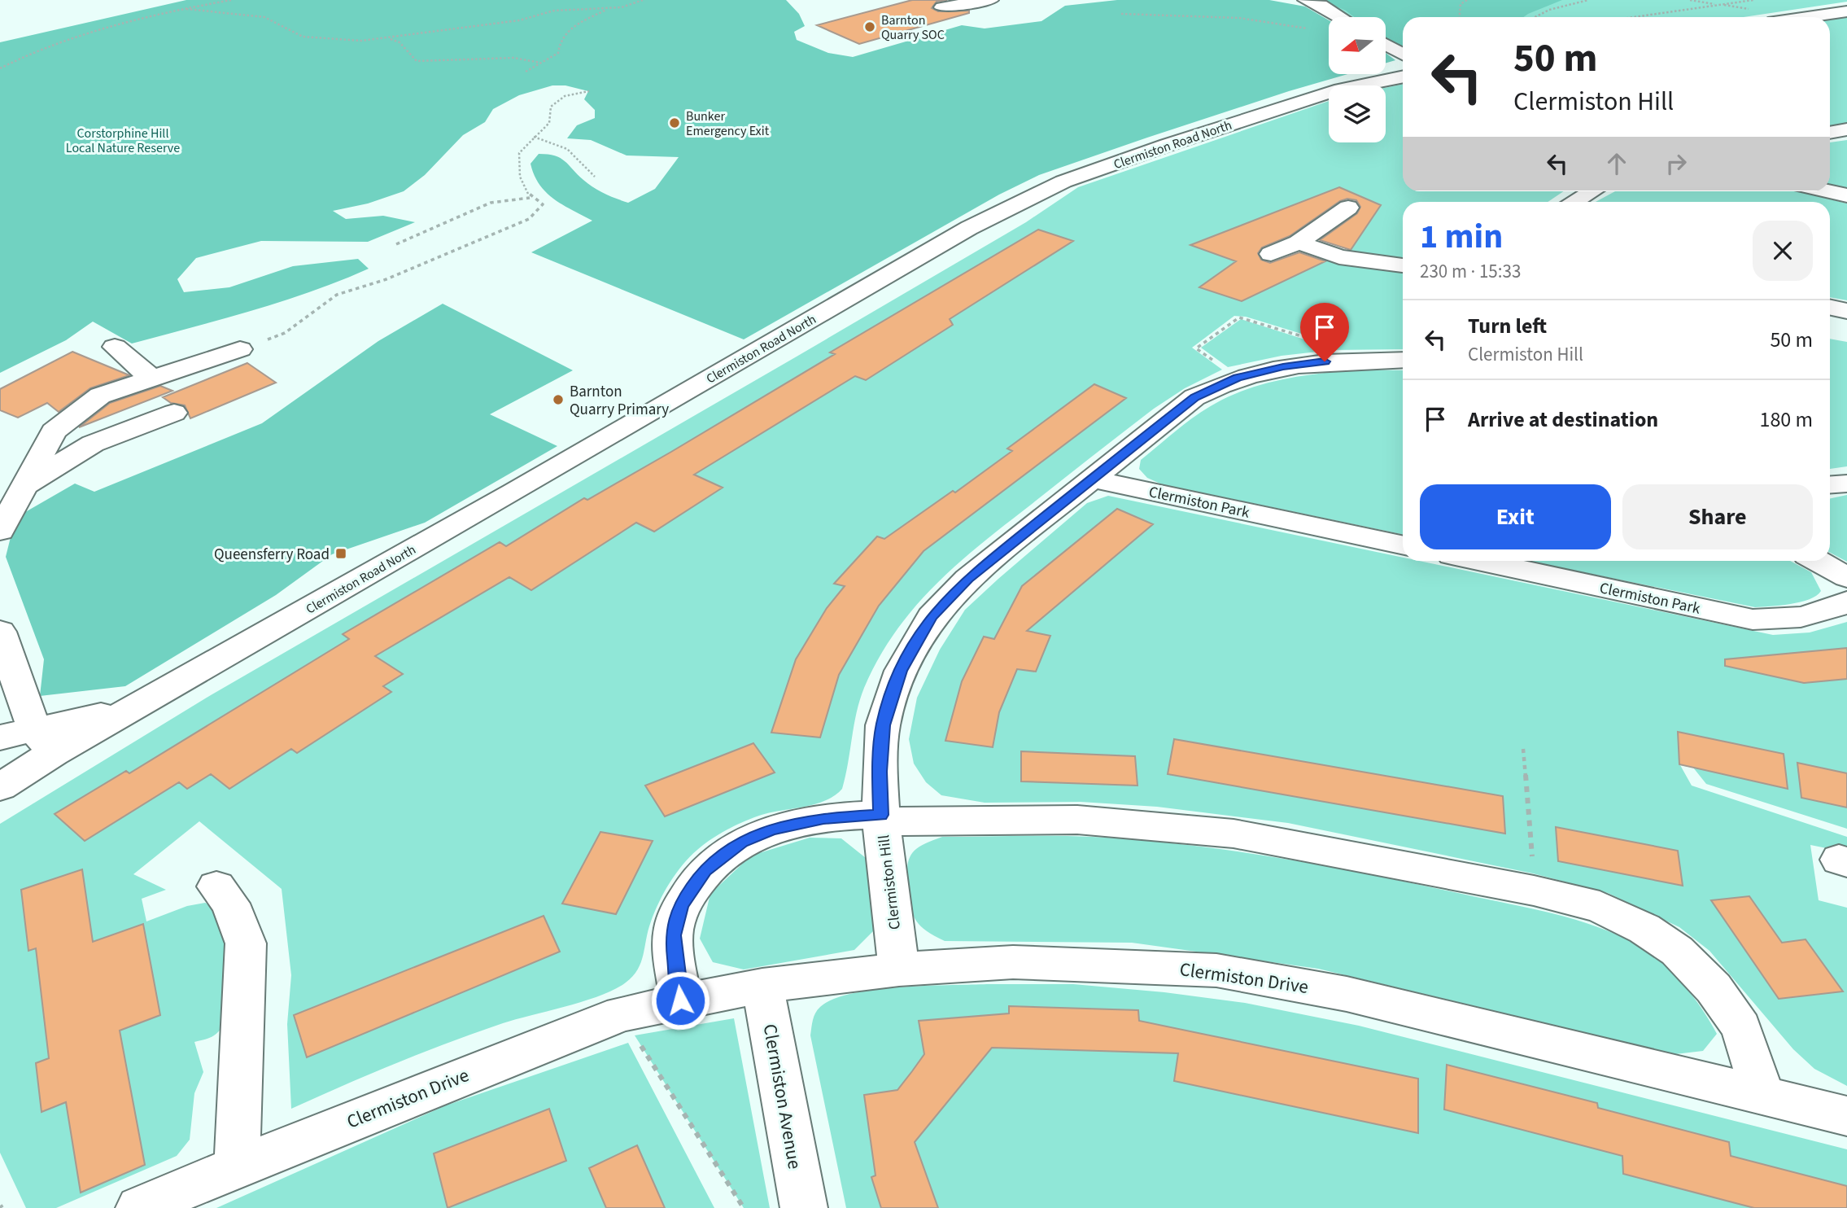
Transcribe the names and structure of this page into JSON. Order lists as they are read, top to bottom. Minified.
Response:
{"streets":{"street":["Clermiston Road North","Clermiston Park","Clermiston Hill","Clermiston Drive","Clermiston Avenue"]},"crossings":[["Clermiston Park","Clermiston Hill"],["Clermiston Hill","Clermiston Drive"],["Clermiston Drive","Clermiston Avenue"]],"parks":["Corstorphine Hill Local Nature Reserve"],"places":{"other":["Barnton Quarry SOC","Bunker Emergency Exit","Barnton Quarry Primary"],"transit":["Queensferry Road"]},"north":"left","page":{"turn":["50 m","Clermiston Hill"],"heading":["1 min","230 m · 15:33"],"list":[{"name":"Turn left","note":"Clermiston Hill","value":"50 m"},{"name":"Arrive at destination","value":"180 m"}],"buttons":["Exit","Share"]}}
